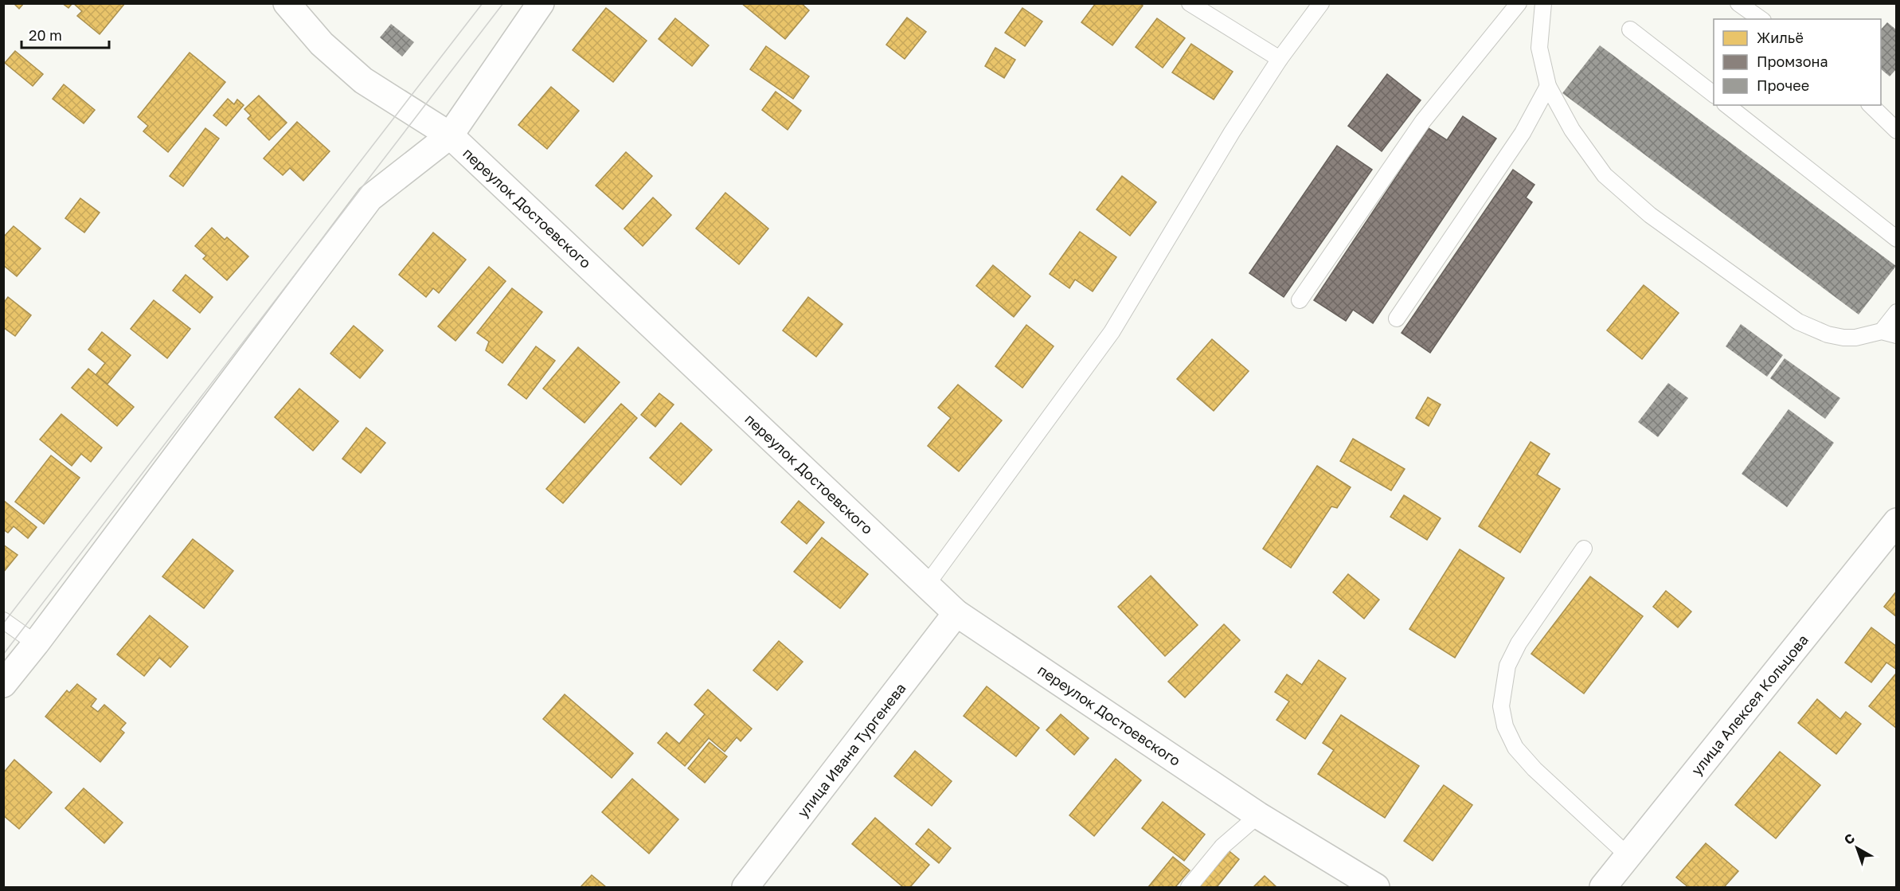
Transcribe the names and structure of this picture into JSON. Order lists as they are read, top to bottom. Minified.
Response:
{"streets":{"street":["переулок Достоевского","улица Алексея Кольцова","улица Ивана Тургенева"]},"crossings":[["переулок Достоевского","улица Ивана Тургенева"]],"legend":["Жильё","Промзона","Прочее"],"scale_bar":"20 m","north":"top left"}
